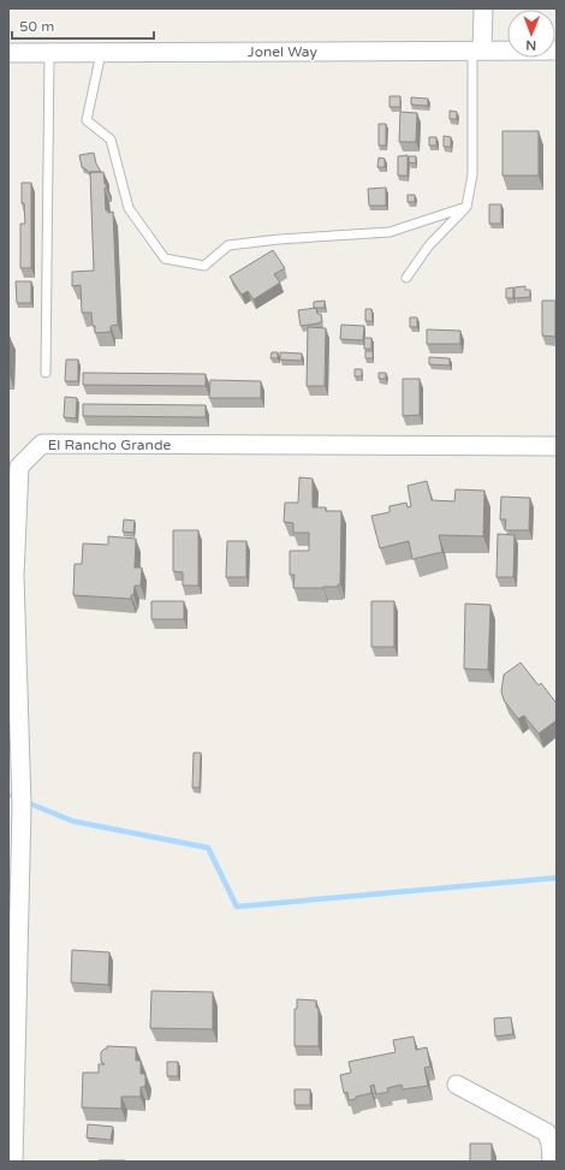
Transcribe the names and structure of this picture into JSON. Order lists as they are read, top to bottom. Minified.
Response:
{"streets":{"street":["Jonel Way","El Rancho Grande"]},"scale_bar":"50 m","north":"bottom"}
